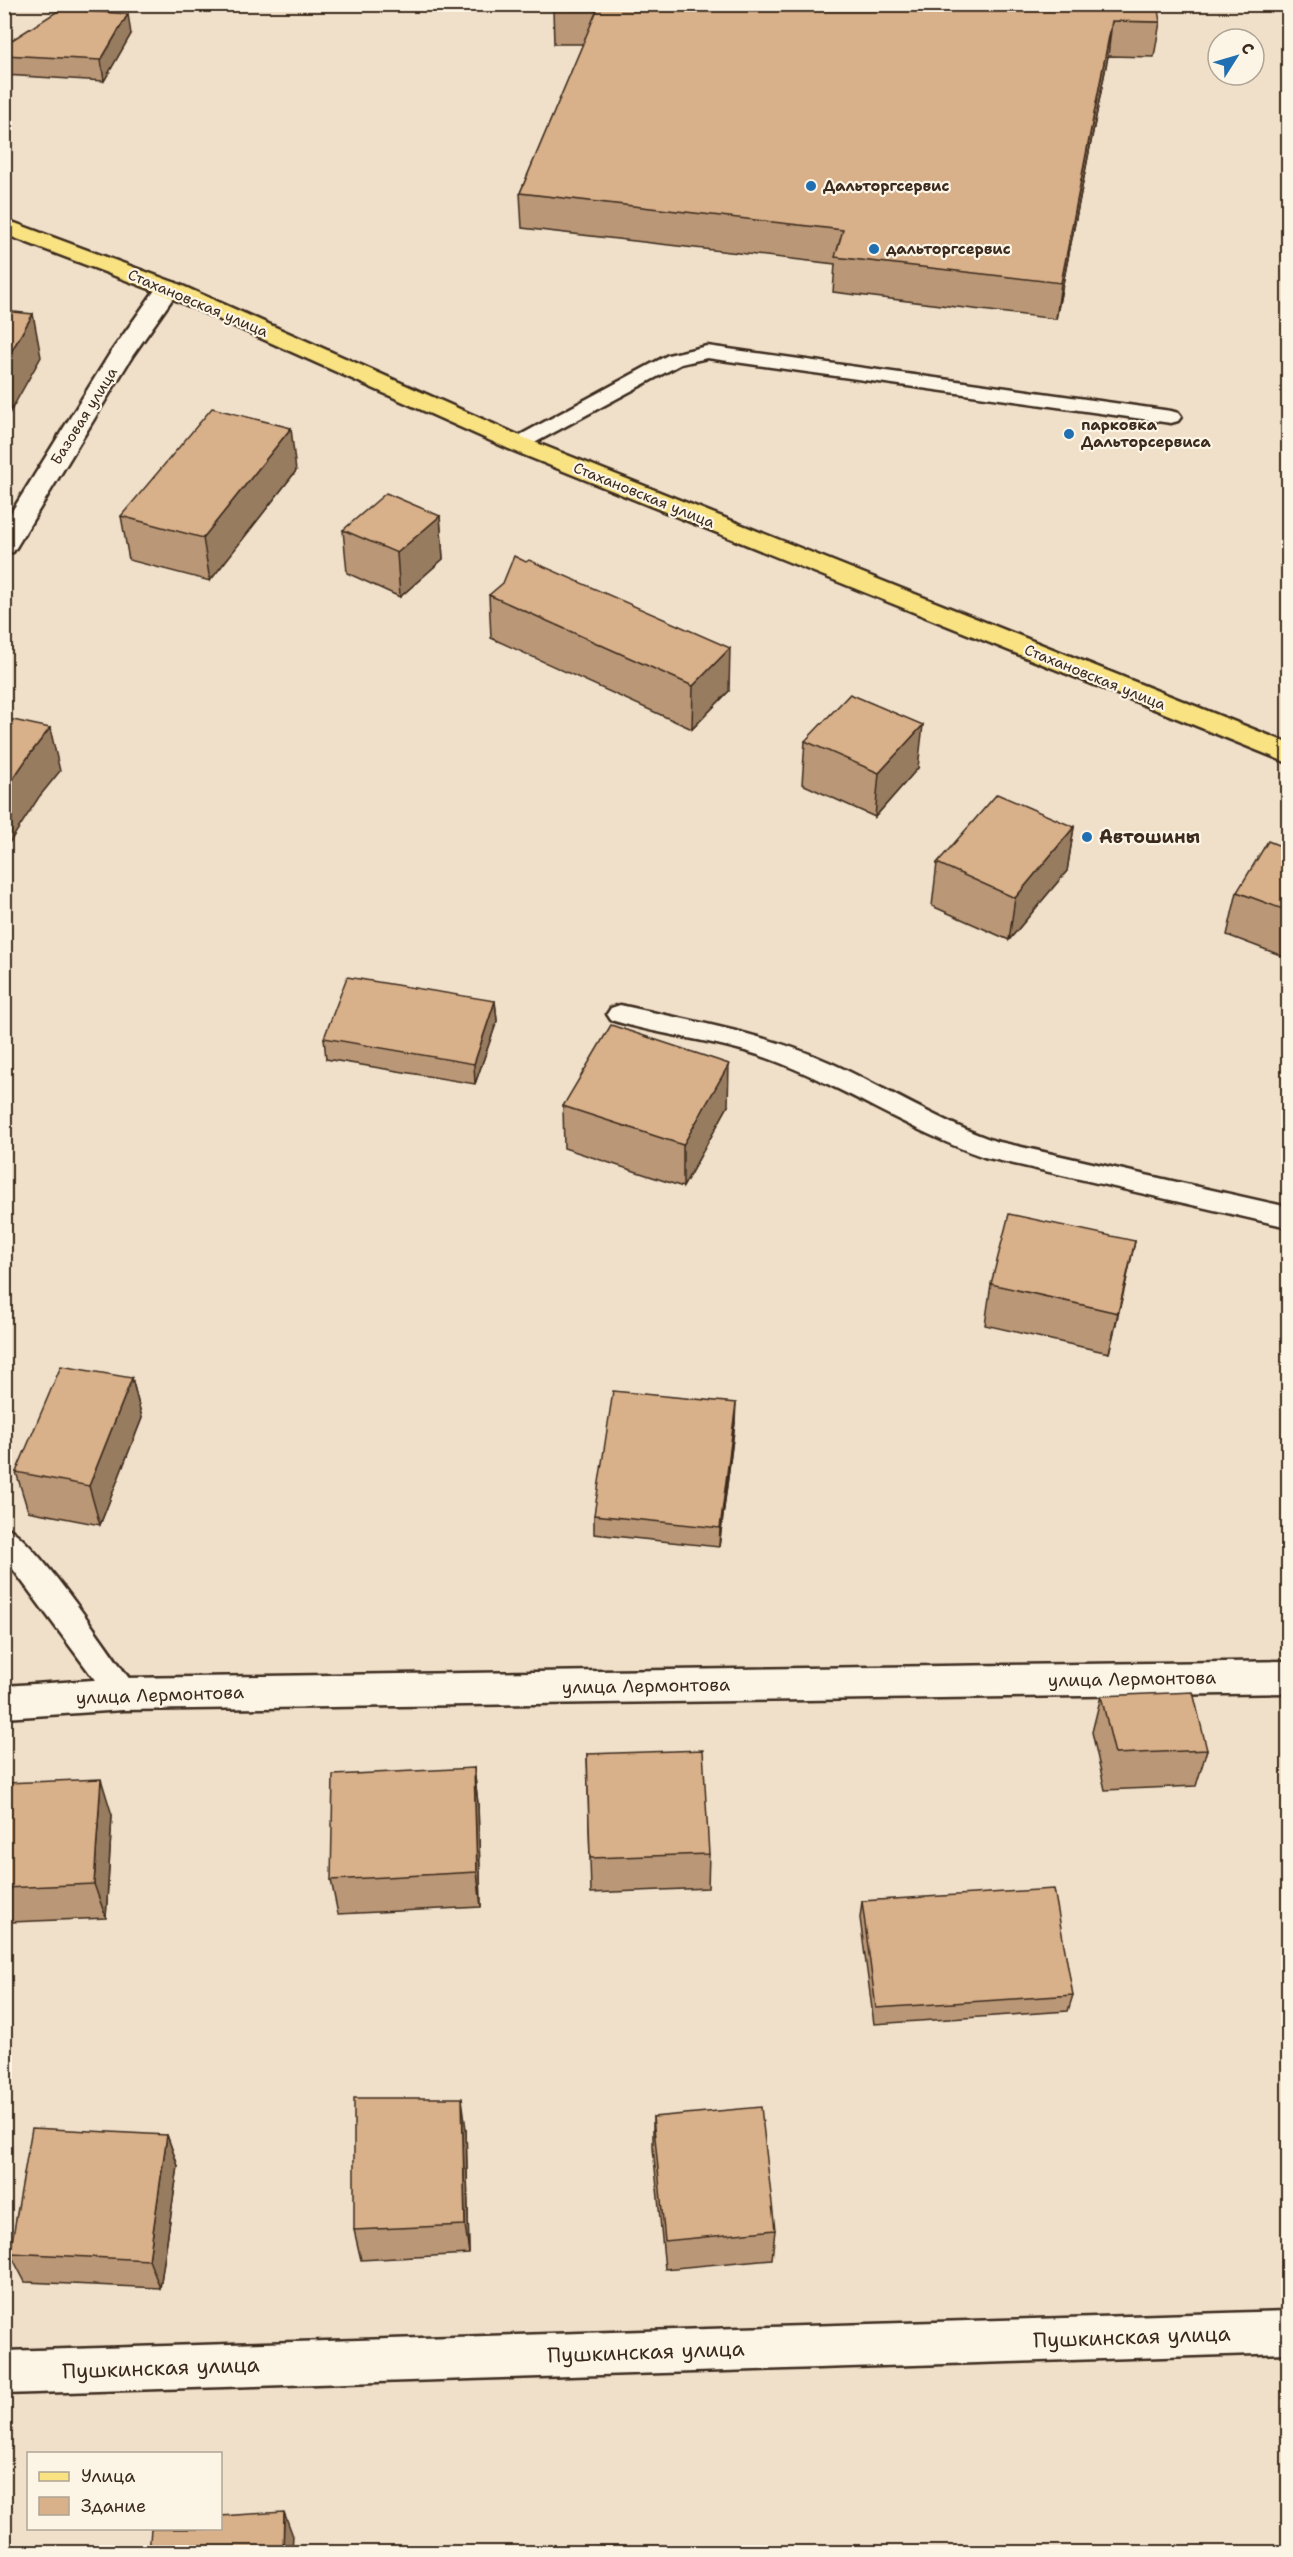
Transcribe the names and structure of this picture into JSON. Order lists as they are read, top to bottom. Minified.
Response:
{"streets":{"main road":["Стахановская улица"],"street":["Базовая улица","улица Лермонтова","Пушкинская улица"]},"crossings":[["Стахановская улица","Базовая улица"]],"places":["Дальторгсервис","дальторгсервис","парковка Дальторсервиса","Автошины"],"legend":["Улица","Здание"],"north":"top right"}
